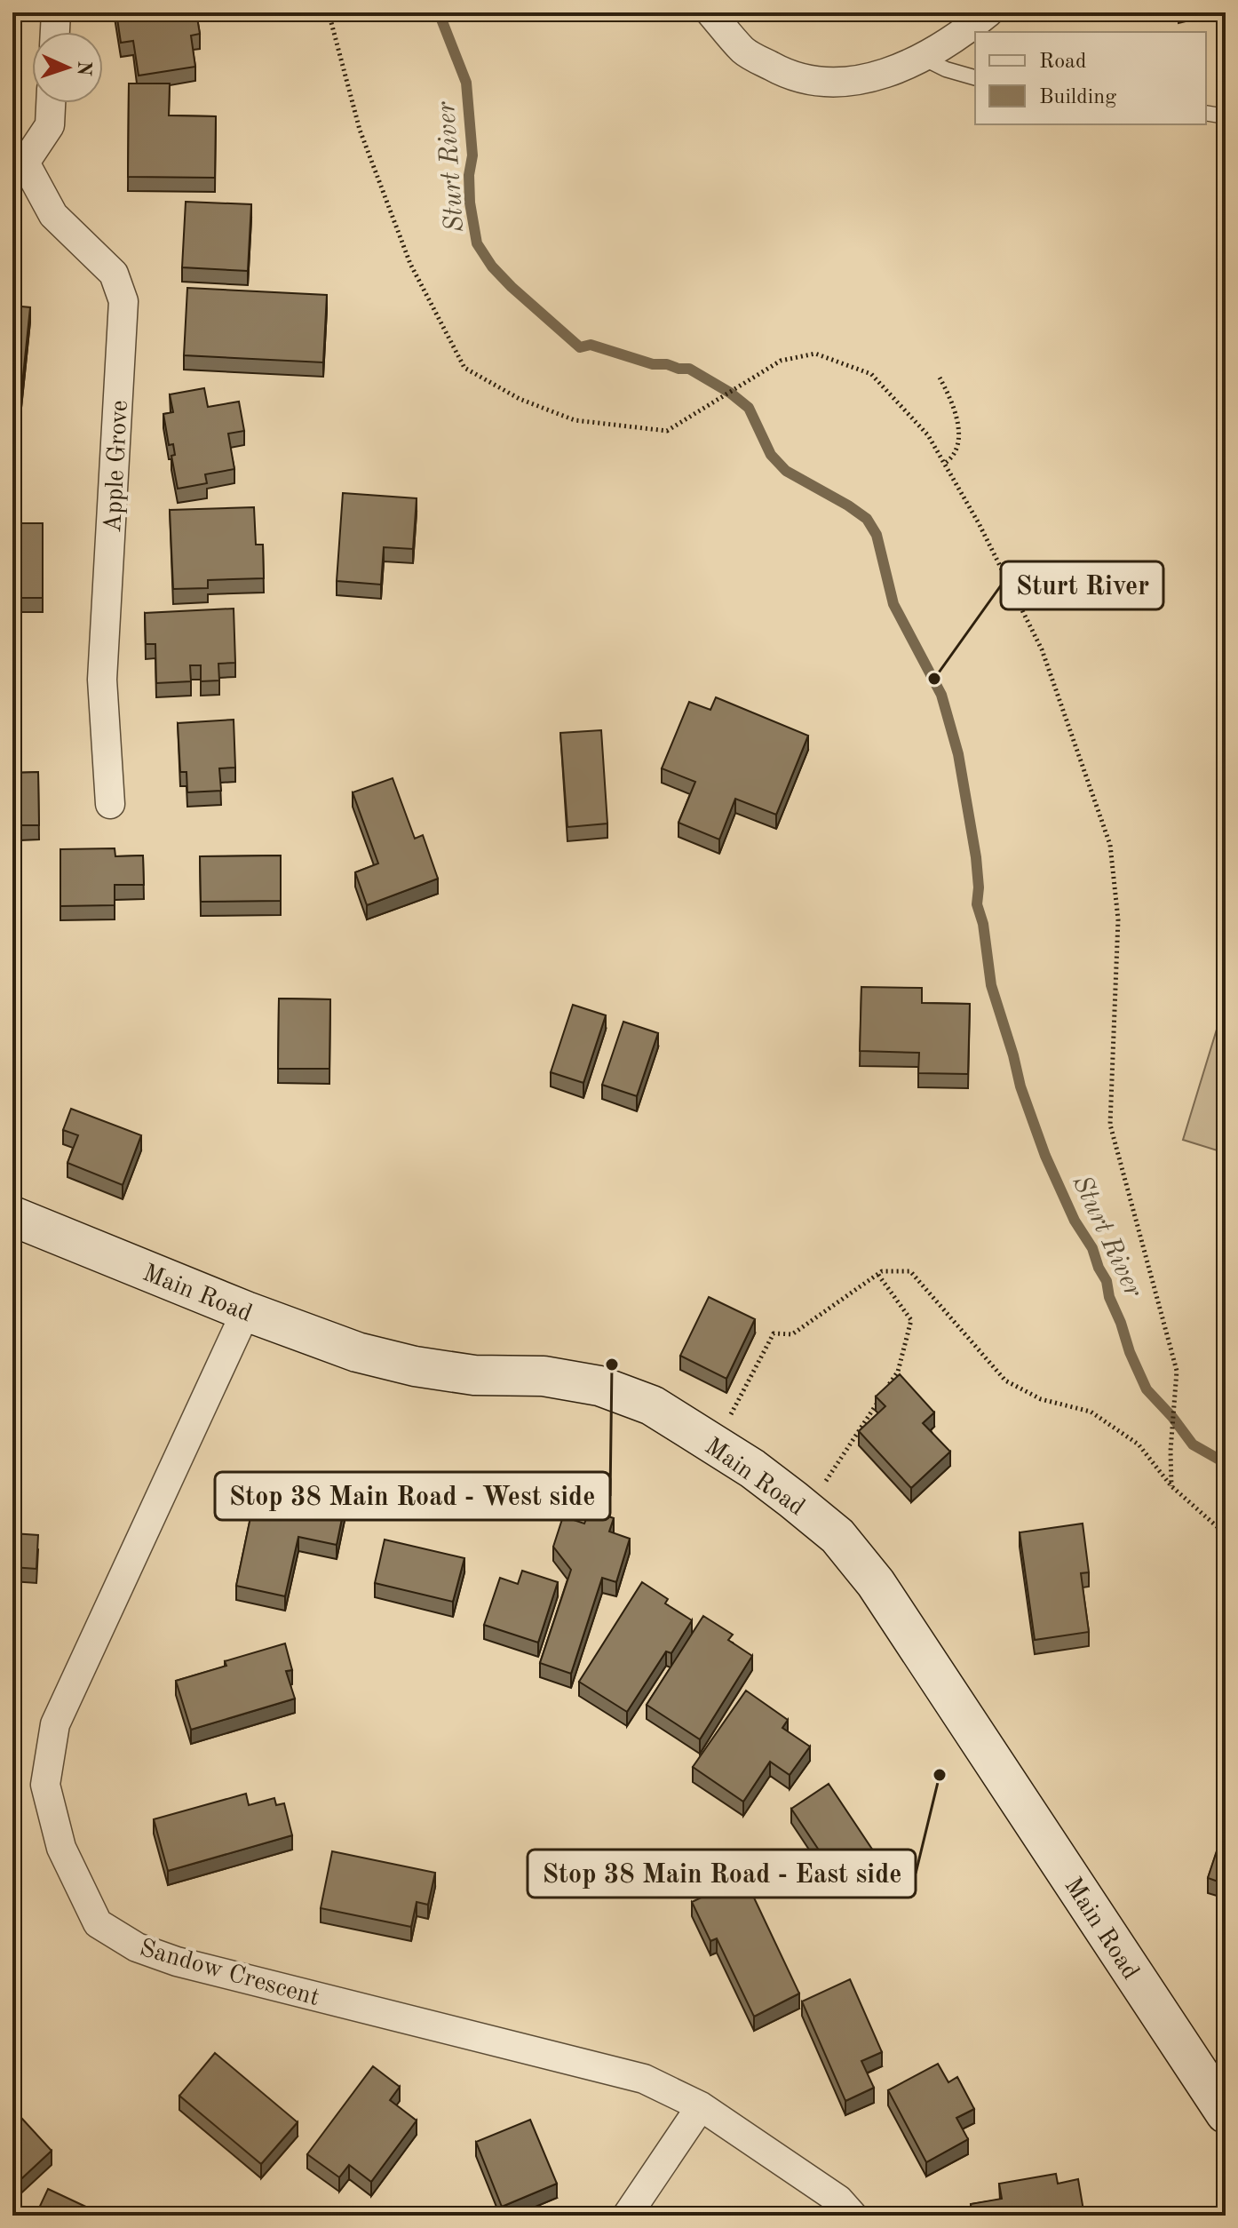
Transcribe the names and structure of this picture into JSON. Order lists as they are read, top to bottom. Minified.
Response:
{"streets":{"main road":["Main Road"],"street":["Apple Grove","Sandow Crescent"]},"crossings":[["Main Road","Sandow Crescent"]],"water":["Sturt River"],"places":["Sturt River","Stop 38 Main Road - West side","Stop 38 Main Road - East side"],"legend":["Road","Building"],"north":"right"}
